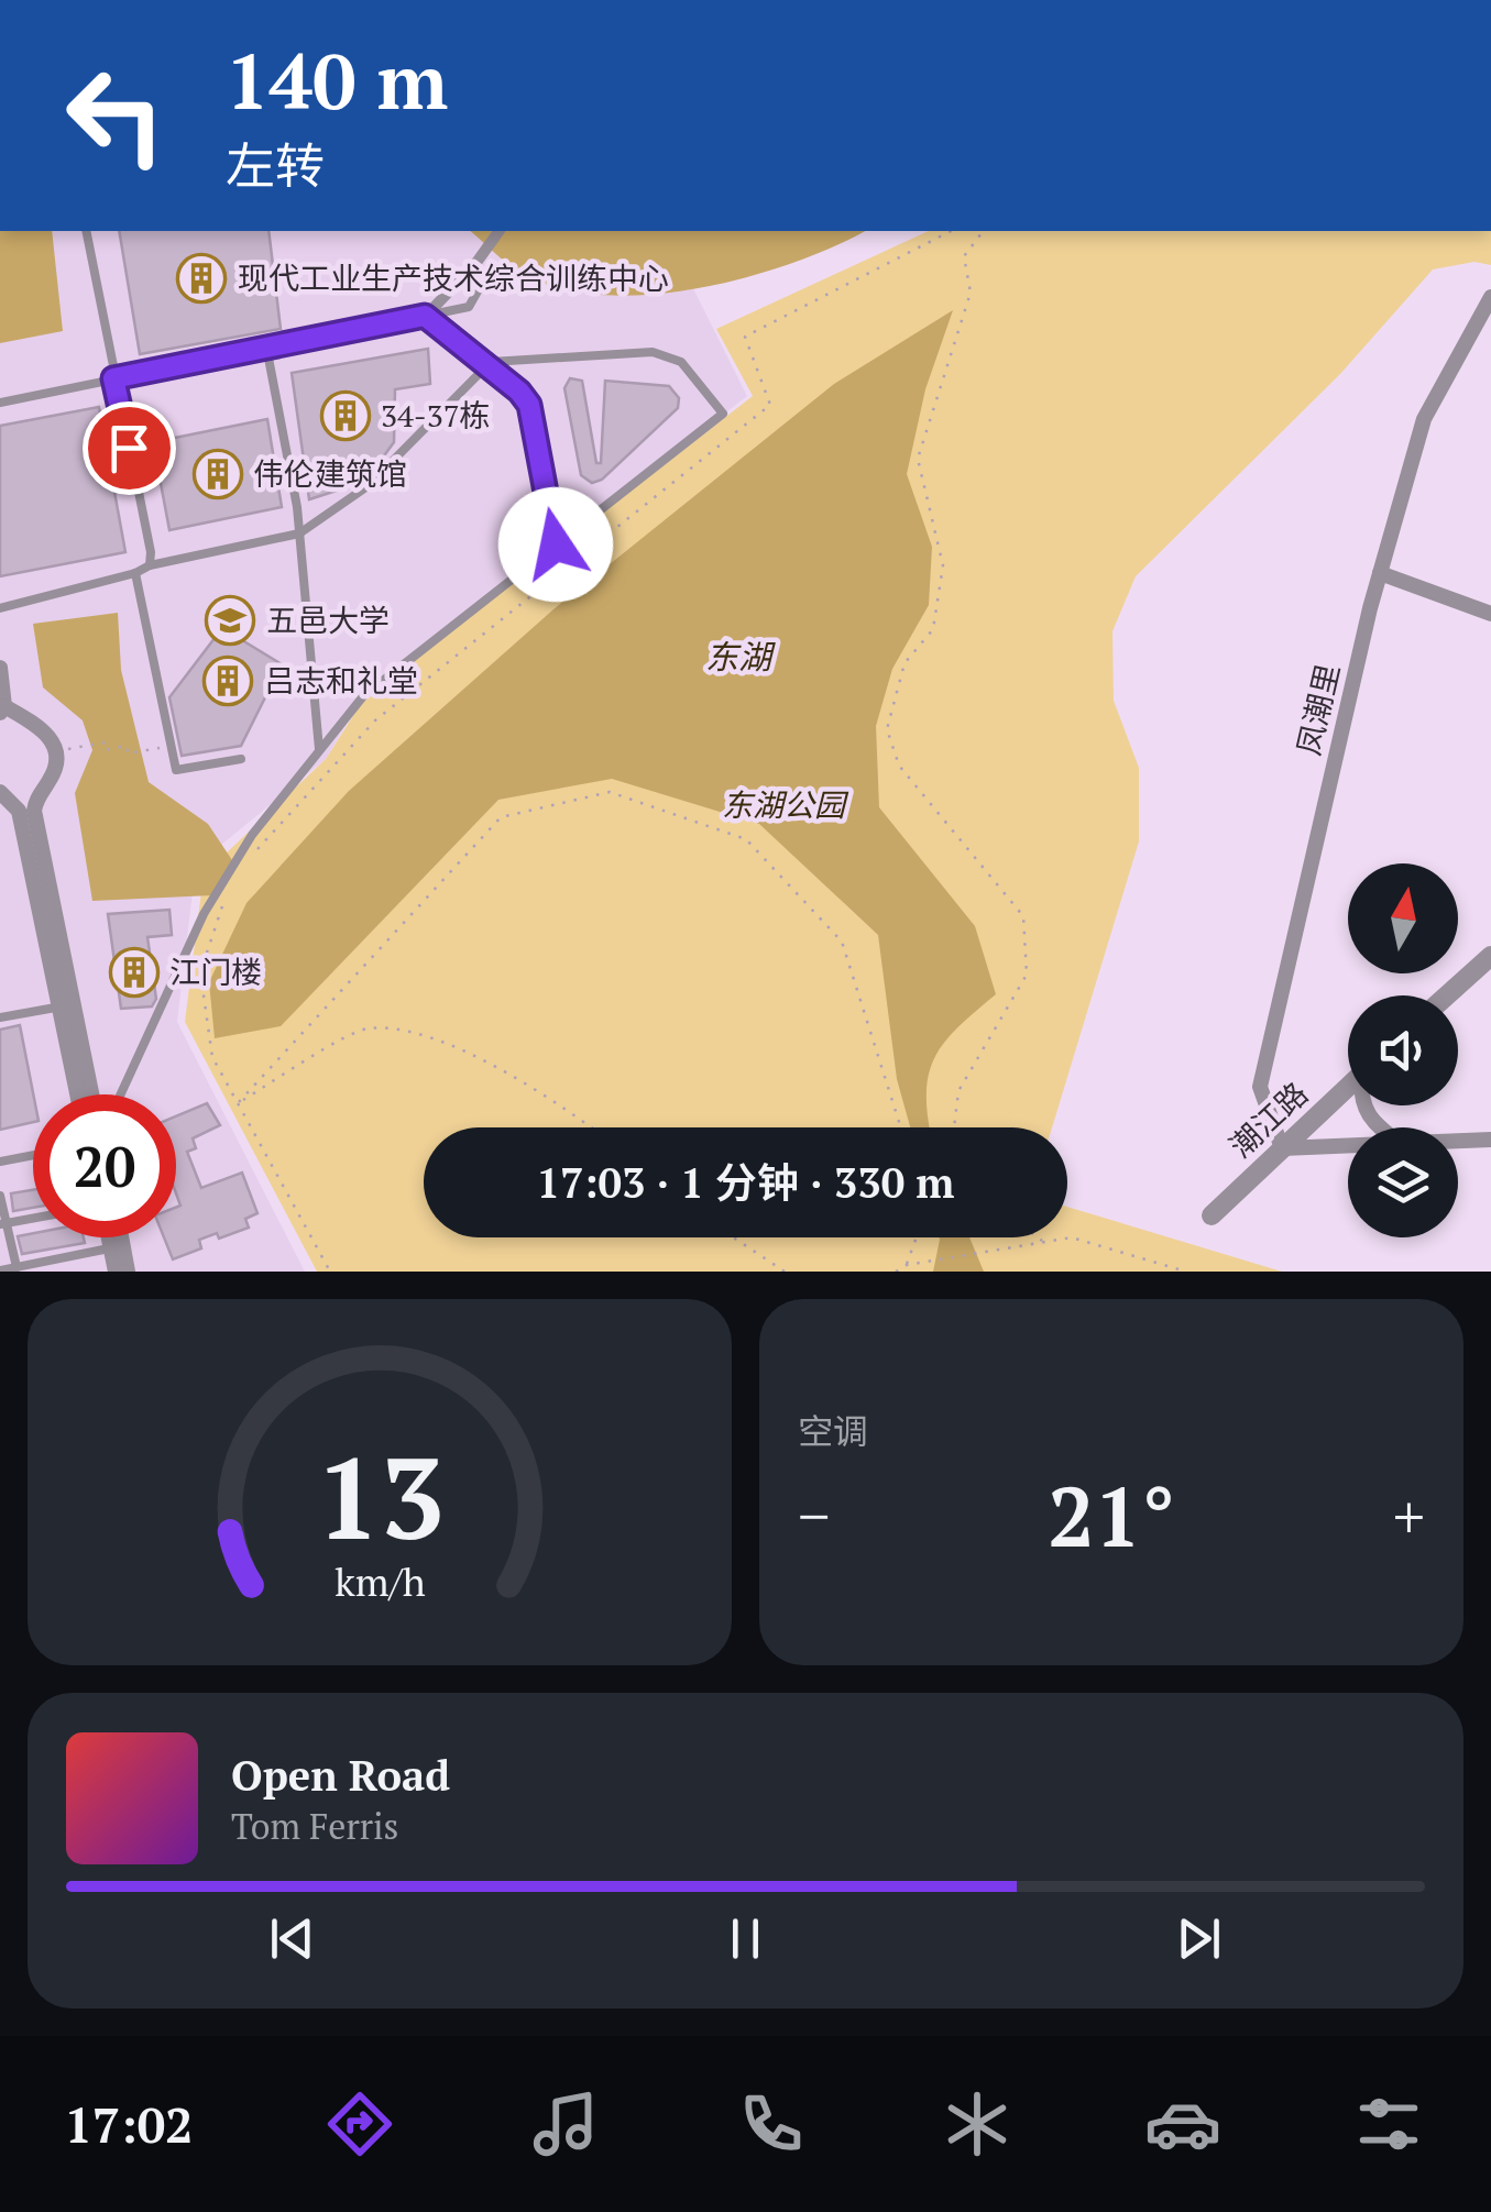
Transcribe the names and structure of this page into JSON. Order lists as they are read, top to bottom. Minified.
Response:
{"streets":{"street":["凤潮里","潮江路"]},"crossings":[["凤潮里","潮江路"]],"water":["东湖"],"parks":["东湖公园"],"places":{"building":["现代工业生产技术综合训练中心","34-37栋","伟伦建筑馆","吕志和礼堂","江门楼"],"school or university":["五邑大学"]},"north":"top","page":{"turn":["140 m","左转"],"limit":"20","trip":"17:03 · 1 分钟 · 330 m","tile":"空调","heat":["−","21°","+"],"song":["Open Road","Tom Ferris"],"tabs":"17:02","gauge":["13","km/h"]}}
